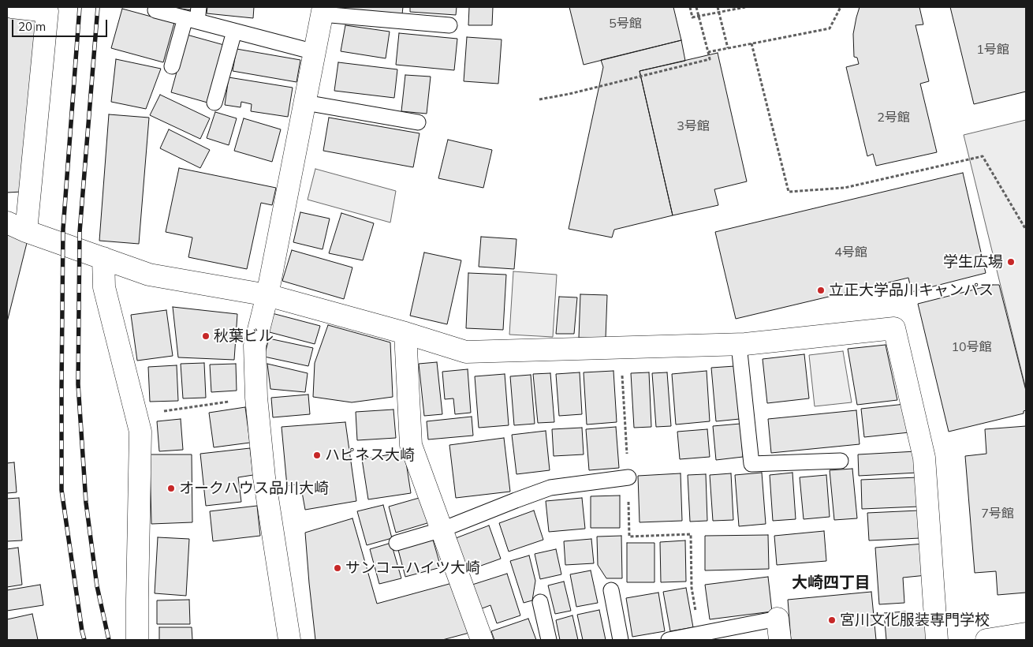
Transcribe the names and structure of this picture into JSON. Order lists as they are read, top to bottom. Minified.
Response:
{"districts":["大崎四丁目"],"places":["学生広場","立正大学品川キャンパス","秋葉ビル","ハピネス大崎","オークハウス品川大崎","サンコーハイツ大崎","宮川文化服装専門学校"],"house_numbers":["5号館","1号館","2号館","3号館","4号館","10号館","7号館"],"scale_bar":"20 m"}
